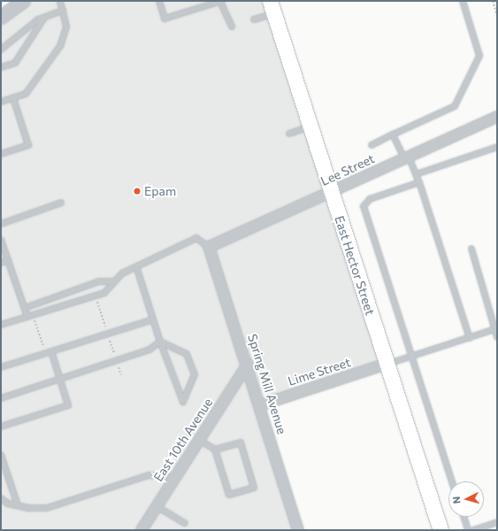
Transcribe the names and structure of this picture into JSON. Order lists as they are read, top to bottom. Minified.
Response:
{"streets":{"main road":["East Hector Street"],"street":["Lee Street","Lime Street","Spring Mill Avenue","East 10th Avenue"]},"crossings":[["Lee Street","East Hector Street"],["Lee Street","Spring Mill Avenue"],["East Hector Street","Lime Street"],["Lime Street","Spring Mill Avenue"],["Spring Mill Avenue","East 10th Avenue"]],"places":["Epam"],"north":"left"}
